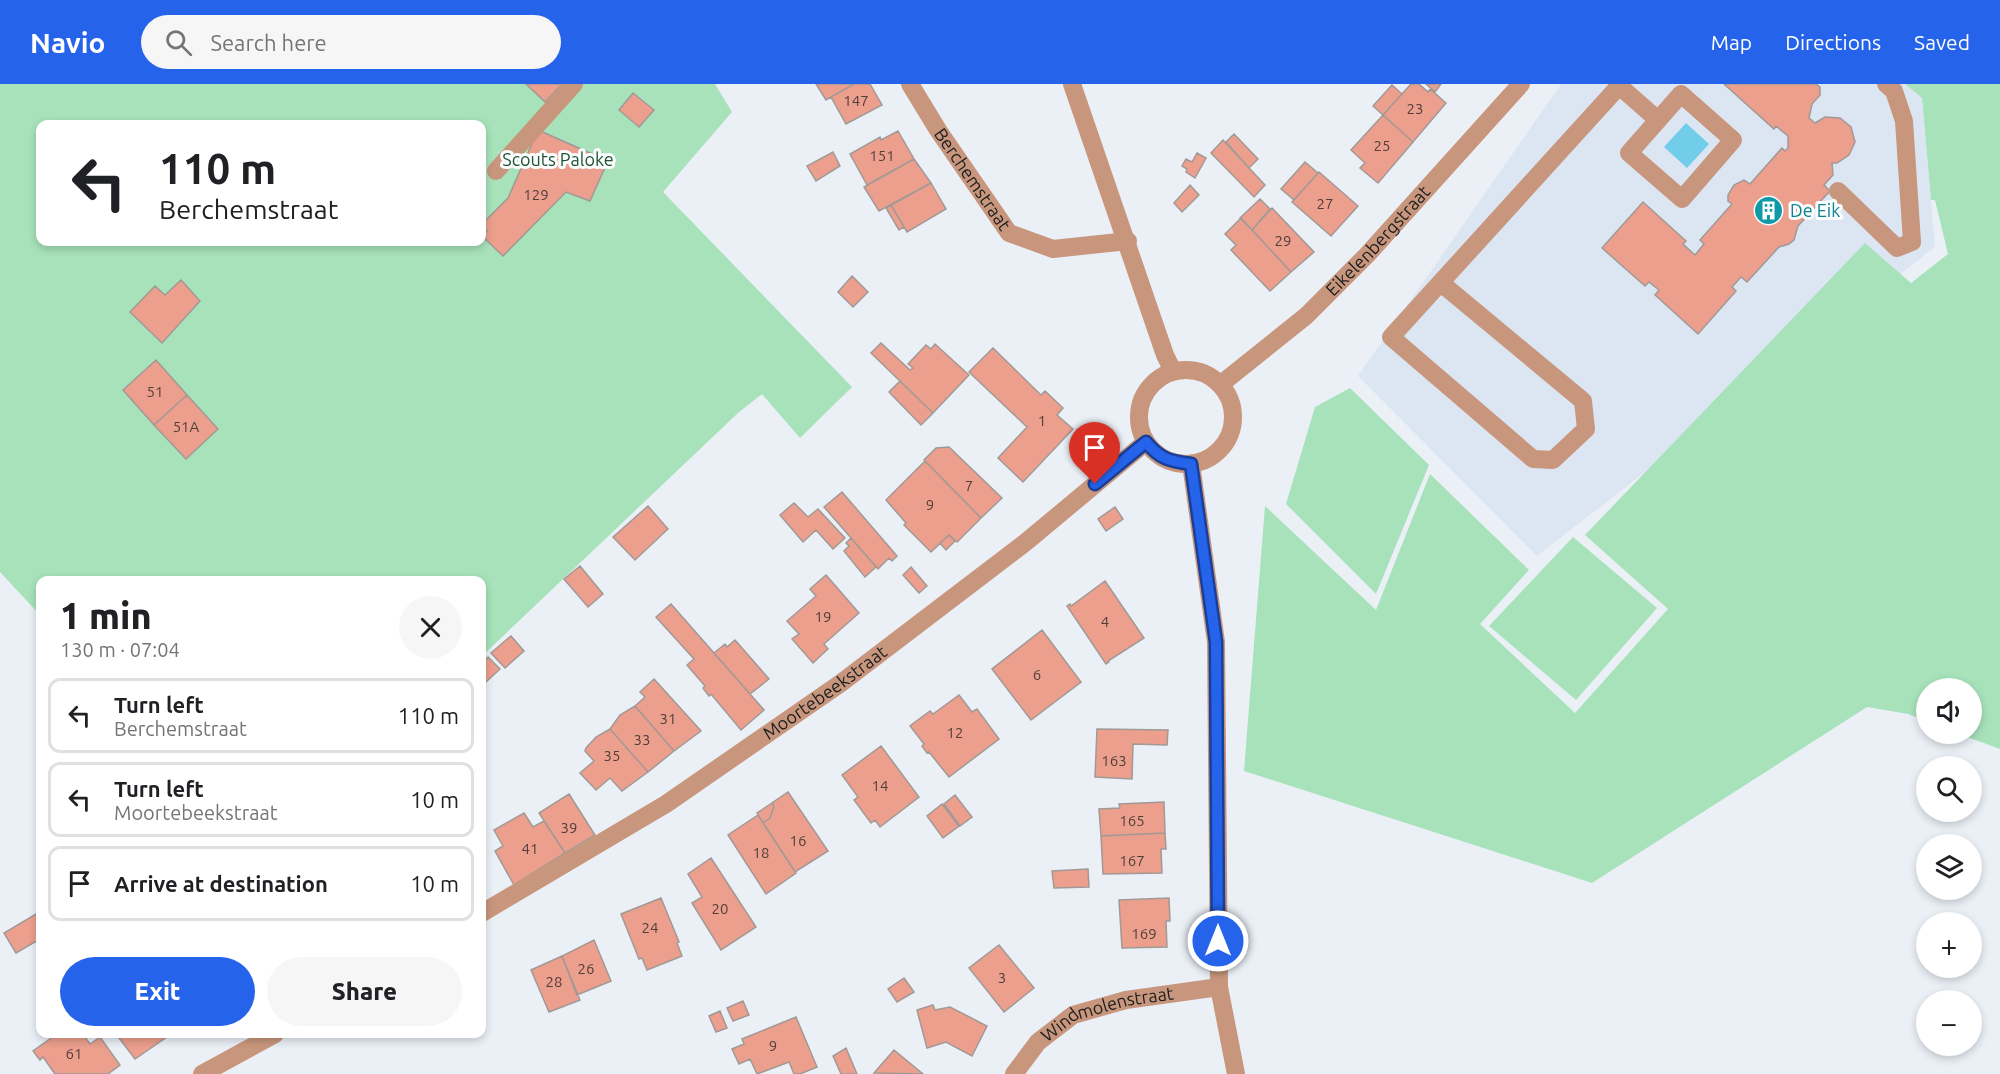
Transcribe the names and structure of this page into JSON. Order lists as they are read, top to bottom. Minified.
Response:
{"streets":{"street":["Berchemstraat","Eikelenbergstraat","Moortebeekstraat","Windmolenstraat"]},"crossings":[["Eikelenbergstraat","Moortebeekstraat"]],"parks":["Scouts Paloke"],"places":{"building":["De Eik"]},"house_numbers":["147","23","25","151","129","27","29","51","1","51A","7","9","19","4","6","31","12","33","35","163","14","165","39","16","41","18","167","20","24","169","26","3","28","9","61"],"page":{"header":"Navio","search":"Search here","nav":["Map","Directions","Saved"],"turn":["110 m","Berchemstraat"],"heading":["1 min","130 m · 07:04"],"map_buttons":["+","−"],"list":[{"name":"Turn left","note":"Berchemstraat","value":"110 m"},{"name":"Turn left","note":"Moortebeekstraat","value":"10 m"},{"name":"Arrive at destination","value":"10 m"}],"buttons":["Exit","Share"]}}
